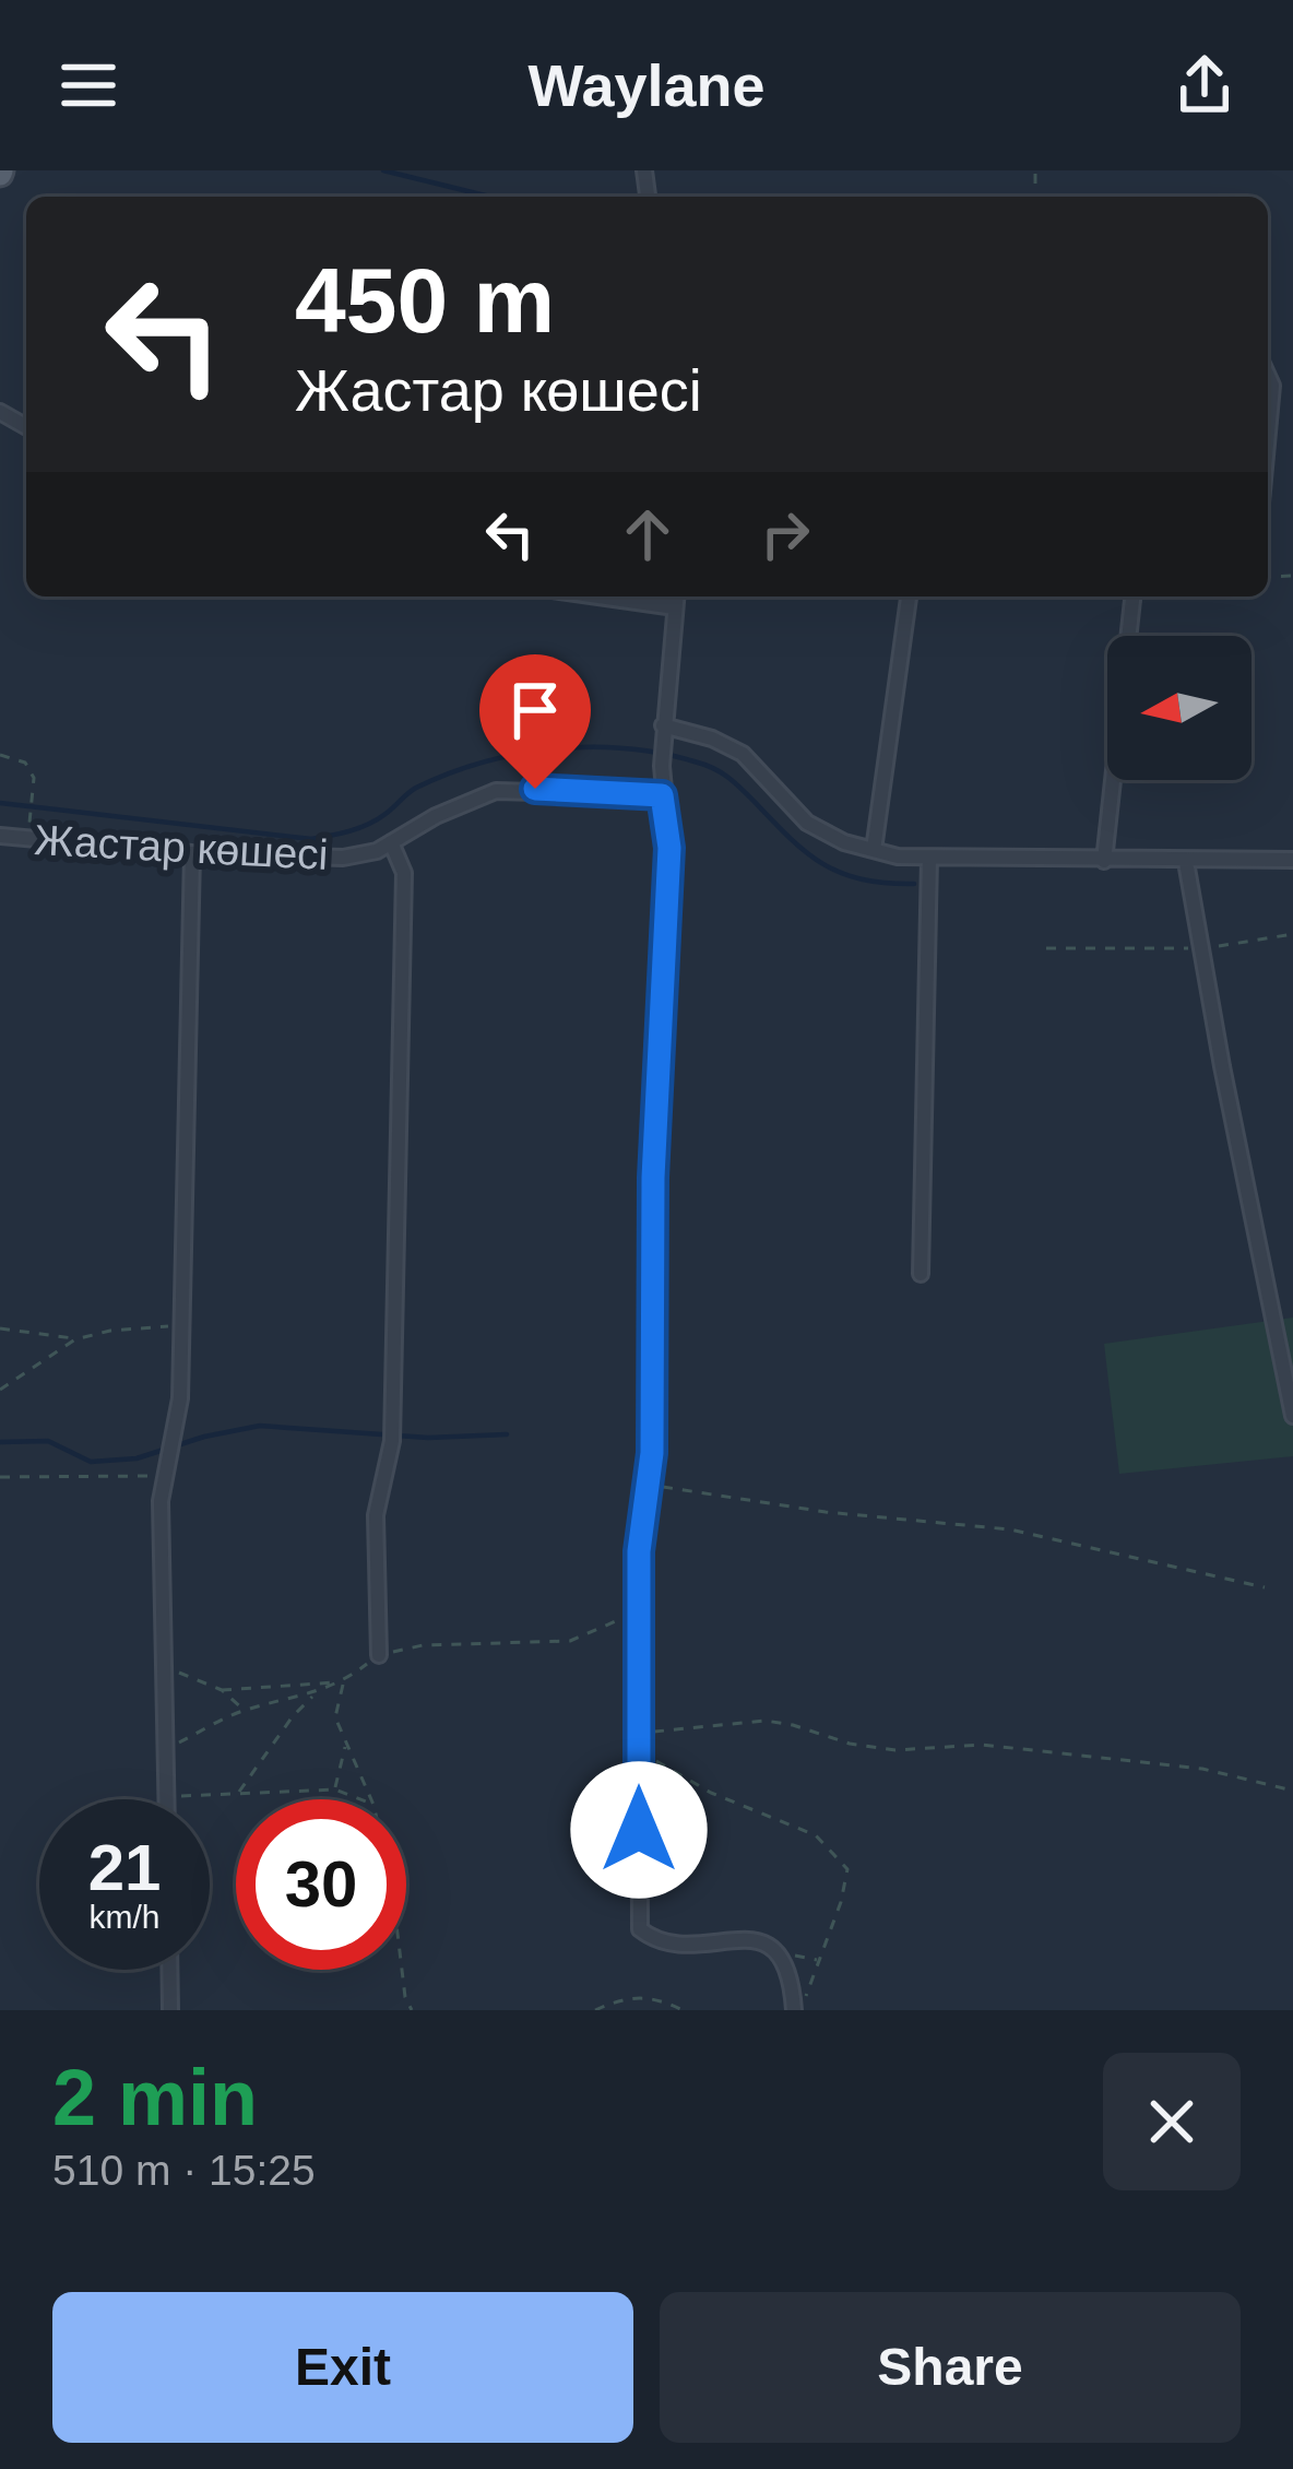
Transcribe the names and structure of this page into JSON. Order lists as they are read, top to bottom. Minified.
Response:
{"streets":{"street":["Жастар көшесі"]},"north":"left","page":{"header":"Waylane","turn":["450 m","Жастар көшесі"],"speed":"21 km/h","limit":"30","heading":["2 min","510 m · 15:25"],"buttons":["Exit","Share"]}}
